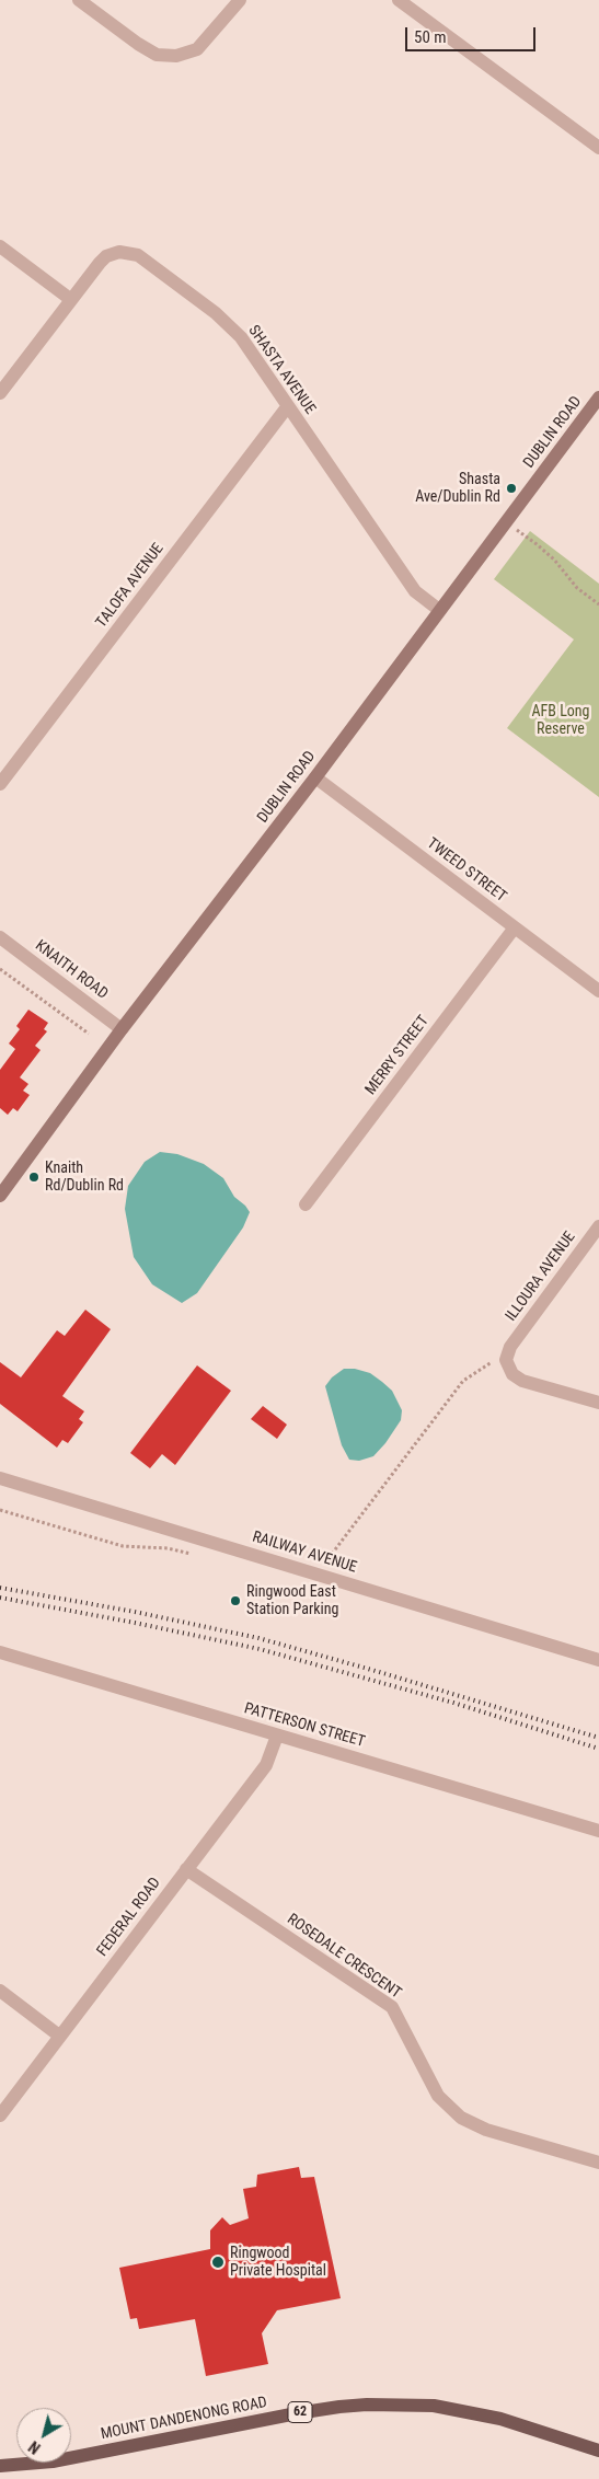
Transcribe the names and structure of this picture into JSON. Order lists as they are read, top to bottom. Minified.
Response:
{"streets":{"main road":["DUBLIN ROAD","62","MOUNT DANDENONG ROAD"],"street":["SHASTA AVENUE","TALOFA AVENUE","TWEED STREET","KNAITH ROAD","MERRY STREET","ILLOURA AVENUE","RAILWAY AVENUE","PATTERSON STREET","FEDERAL ROAD","ROSEDALE CRESCENT"]},"crossings":[["SHASTA AVENUE","DUBLIN ROAD"],["SHASTA AVENUE","TALOFA AVENUE"],["DUBLIN ROAD","TWEED STREET"],["DUBLIN ROAD","KNAITH ROAD"],["TWEED STREET","MERRY STREET"],["PATTERSON STREET","FEDERAL ROAD"],["FEDERAL ROAD","ROSEDALE CRESCENT"]],"parks":["AFB Long Reserve"],"places":["Shasta Ave/Dublin Rd","Knaith Rd/Dublin Rd","Ringwood East Station Parking","Ringwood Private Hospital"],"scale_bar":"50 m","north":"bottom left"}
